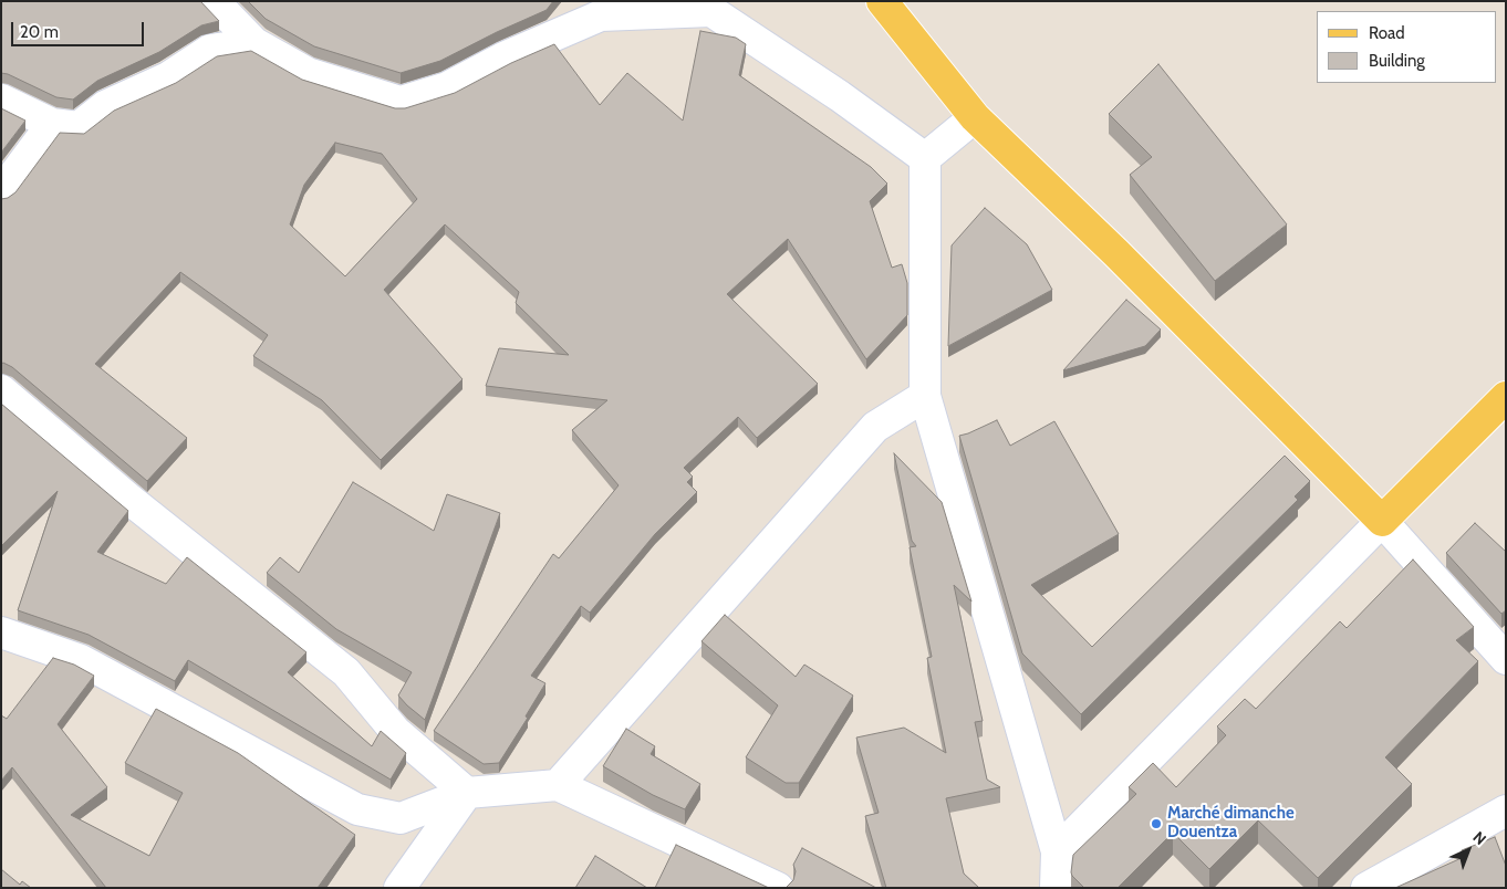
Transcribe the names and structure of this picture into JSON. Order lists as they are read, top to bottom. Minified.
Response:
{"places":["Marché dimanche Douentza"],"legend":["Road","Building"],"scale_bar":"20 m","north":"top right"}
